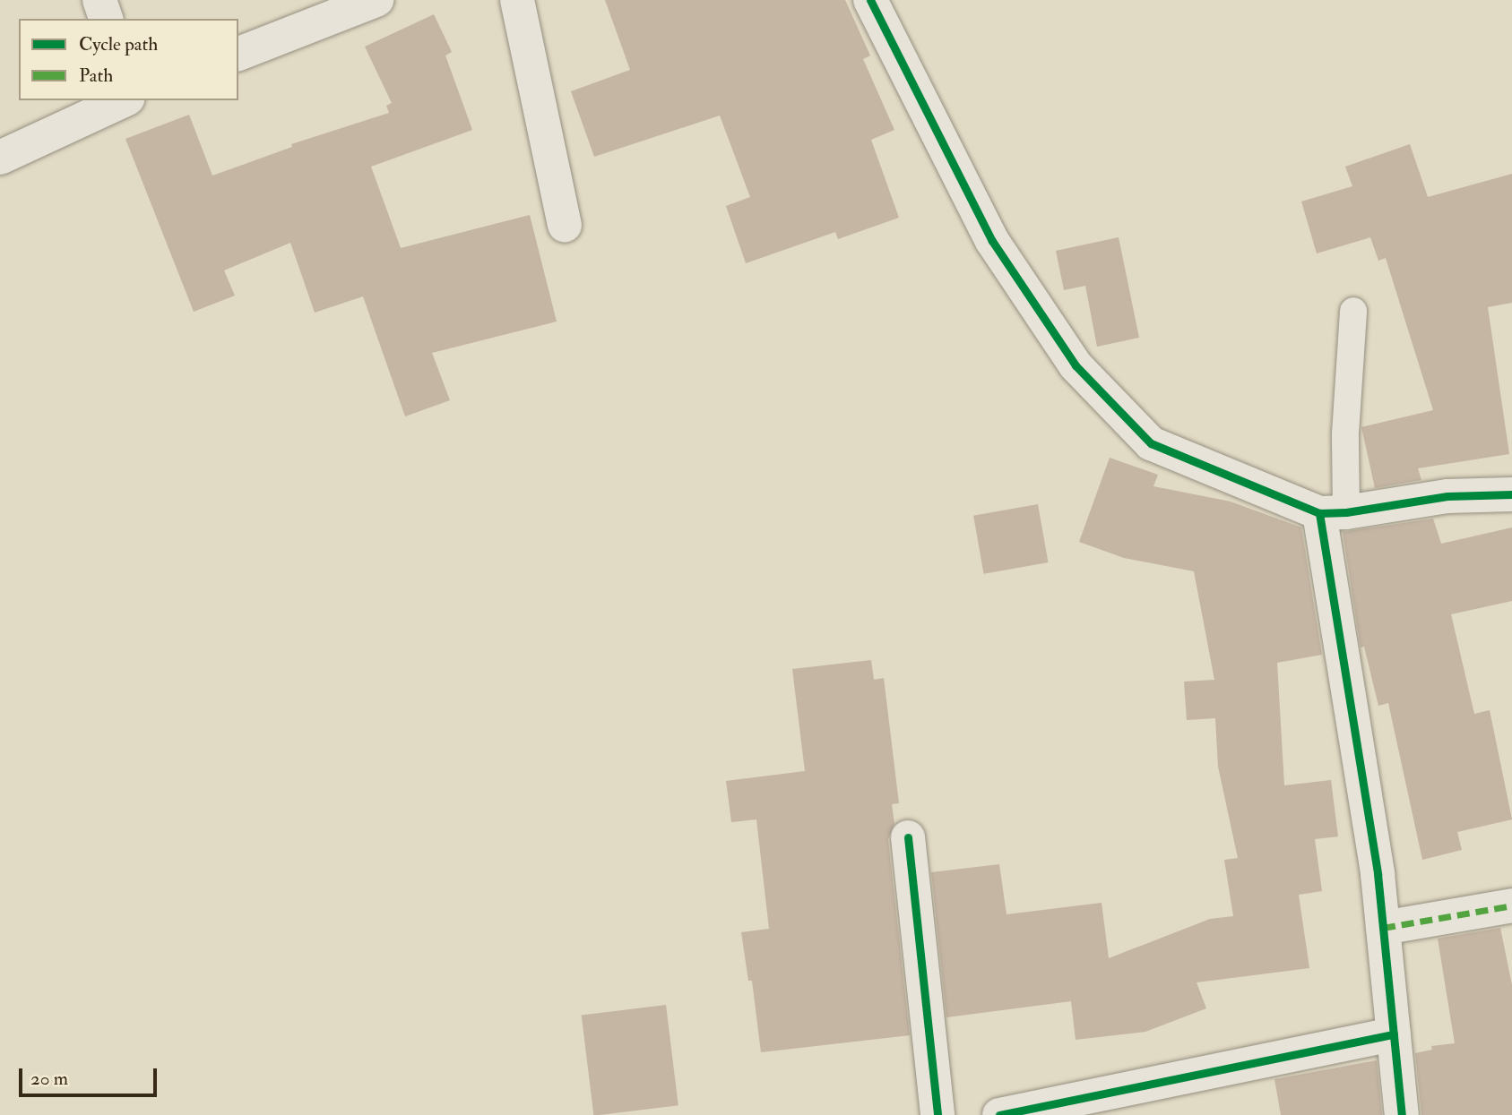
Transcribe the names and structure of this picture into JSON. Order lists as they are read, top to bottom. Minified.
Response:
{"legend":["Cycle path","Path"],"scale_bar":"20 m"}
